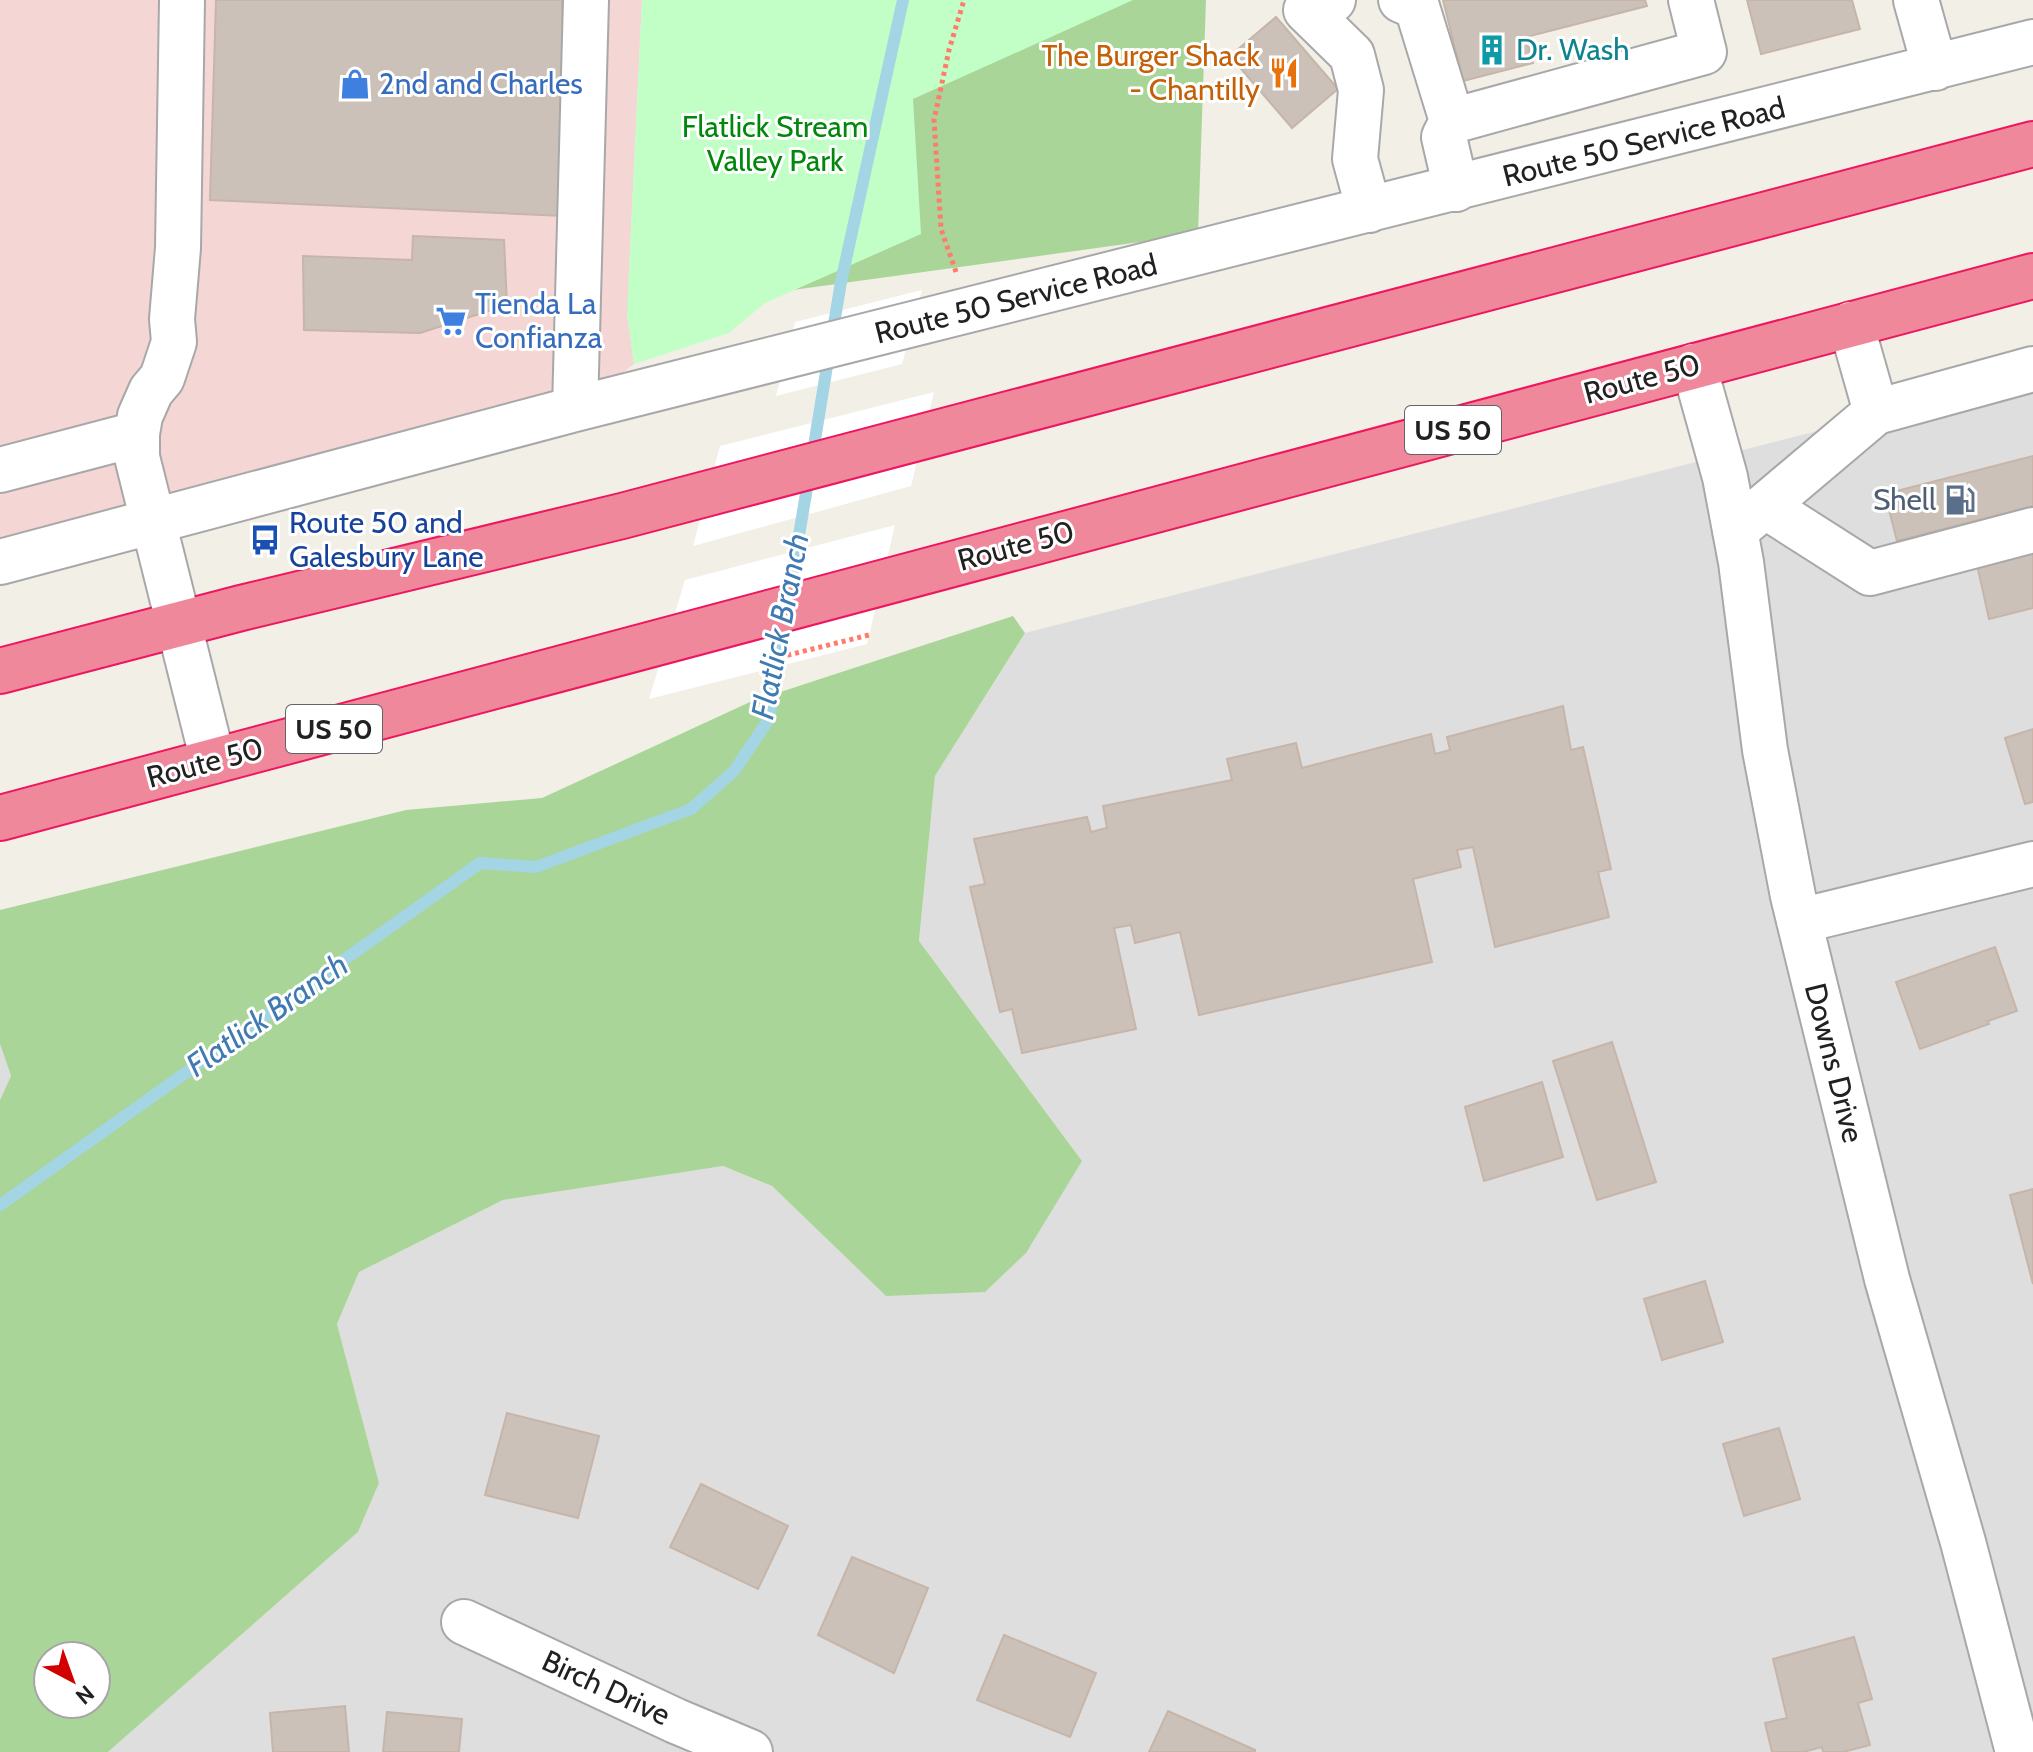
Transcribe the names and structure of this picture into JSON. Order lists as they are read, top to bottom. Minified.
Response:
{"streets":{"highway":["Route 50","US 50"],"street":["Route 50 Service Road","Downs Drive","Birch Drive"]},"crossings":[["Route 50","Downs Drive"]],"water":["Flatlick Branch"],"parks":["Flatlick Stream Valley Park"],"places":{"building":["Dr. Wash"],"restaurant":["The Burger Shack - Chantilly"],"shop":["2nd and Charles"],"supermarket":["Tienda La Confianza"],"fuel station":["Shell"],"bus stop":["Route 50 and Galesbury Lane"]},"north":"bottom right"}
